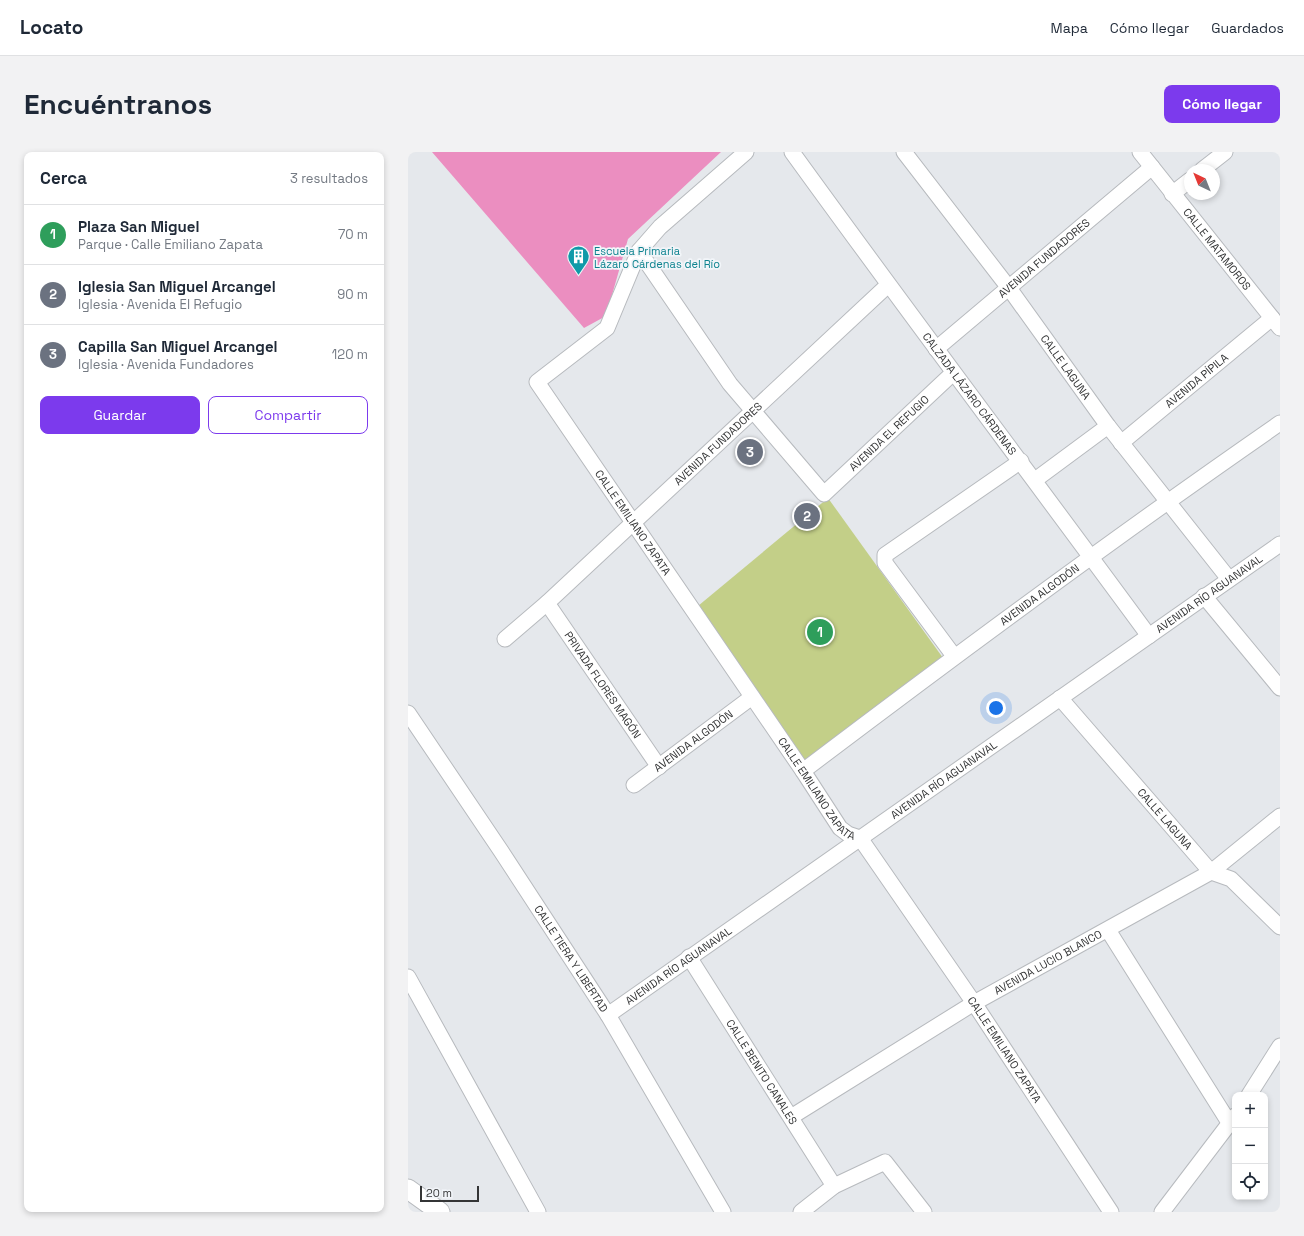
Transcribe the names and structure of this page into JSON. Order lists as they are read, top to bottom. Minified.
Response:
{"streets":{"street":["CALLE MATAMOROS","AVENIDA FUNDADORES","CALLE LAGUNA","AVENIDA PÍPILA","CALZADA LÁZARO CÁRDENAS","AVENIDA EL REFUGIO","CALLE EMILIANO ZAPATA","AVENIDA RÍO AGUANAVAL","AVENIDA ALGODÓN","PRIVADA FLORES MAGÓN","CALLE TIERA Y LIBERTAD","AVENIDA LUCIO BLANCO","CALLE BENITO CANALES"]},"crossings":[["CALLE MATAMOROS","AVENIDA FUNDADORES"],["CALLE MATAMOROS","AVENIDA PÍPILA"],["AVENIDA FUNDADORES","CALLE LAGUNA"],["AVENIDA FUNDADORES","CALZADA LÁZARO CÁRDENAS"],["AVENIDA FUNDADORES","AVENIDA EL REFUGIO"],["AVENIDA FUNDADORES","CALLE EMILIANO ZAPATA"],["AVENIDA FUNDADORES","PRIVADA FLORES MAGÓN"],["CALLE LAGUNA","AVENIDA PÍPILA"],["CALLE LAGUNA","AVENIDA RÍO AGUANAVAL"],["CALLE LAGUNA","AVENIDA ALGODÓN"],["CALLE LAGUNA","AVENIDA LUCIO BLANCO"],["CALZADA LÁZARO CÁRDENAS","AVENIDA EL REFUGIO"],["CALZADA LÁZARO CÁRDENAS","AVENIDA RÍO AGUANAVAL"],["CALZADA LÁZARO CÁRDENAS","AVENIDA ALGODÓN"],["CALLE EMILIANO ZAPATA","AVENIDA RÍO AGUANAVAL"],["CALLE EMILIANO ZAPATA","AVENIDA ALGODÓN"],["CALLE EMILIANO ZAPATA","AVENIDA LUCIO BLANCO"],["AVENIDA RÍO AGUANAVAL","CALLE TIERA Y LIBERTAD"],["AVENIDA RÍO AGUANAVAL","CALLE BENITO CANALES"],["AVENIDA ALGODÓN","PRIVADA FLORES MAGÓN"],["AVENIDA LUCIO BLANCO","CALLE BENITO CANALES"]],"places":{"building":["Escuela Primaria Lázaro Cárdenas del Río"]},"scale_bar":"20 m","north":"top left","page":{"header":"Locato","nav":["Mapa","Cómo llegar","Guardados"],"buttons":["Cómo llegar",["Guardar","Compartir"]],"title":"Encuéntranos","heading":["Cerca","3 resultados"],"list":[{"mark":"1","name":"Plaza San Miguel","note":"Parque · Calle Emiliano Zapata","value":"70 m"},{"mark":"2","name":"Iglesia San Miguel Arcangel","note":"Iglesia · Avenida El Refugio","value":"90 m"},{"mark":"3","name":"Capilla San Miguel Arcangel","note":"Iglesia · Avenida Fundadores","value":"120 m"}],"pins":["3","2","1"],"map_buttons":["+","−"],"scale":"20 m"}}
